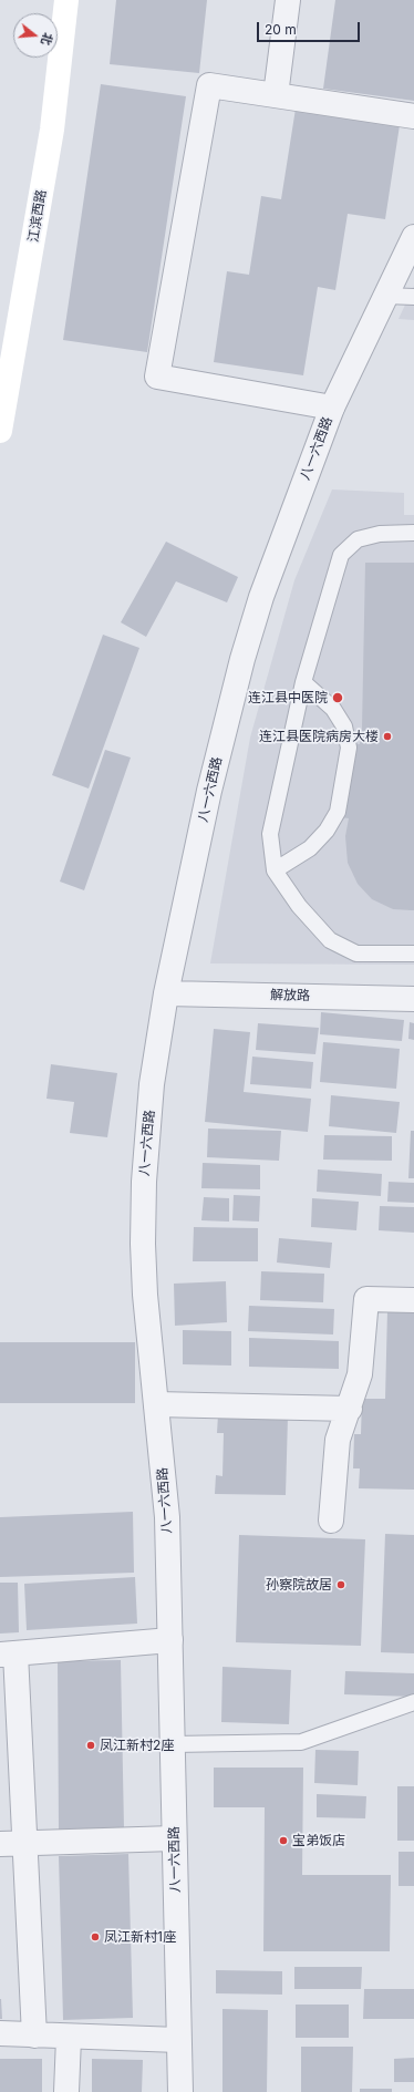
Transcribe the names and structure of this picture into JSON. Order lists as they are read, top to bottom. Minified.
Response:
{"streets":{"main road":["江滨西路"],"street":["八一六西路","解放路"]},"crossings":[["八一六西路","解放路"]],"places":["连江县中医院","连江县医院病房大楼","孙察院故居","凤江新村2座","宝弟饭店","凤江新村1座"],"scale_bar":"20 m","north":"right"}
